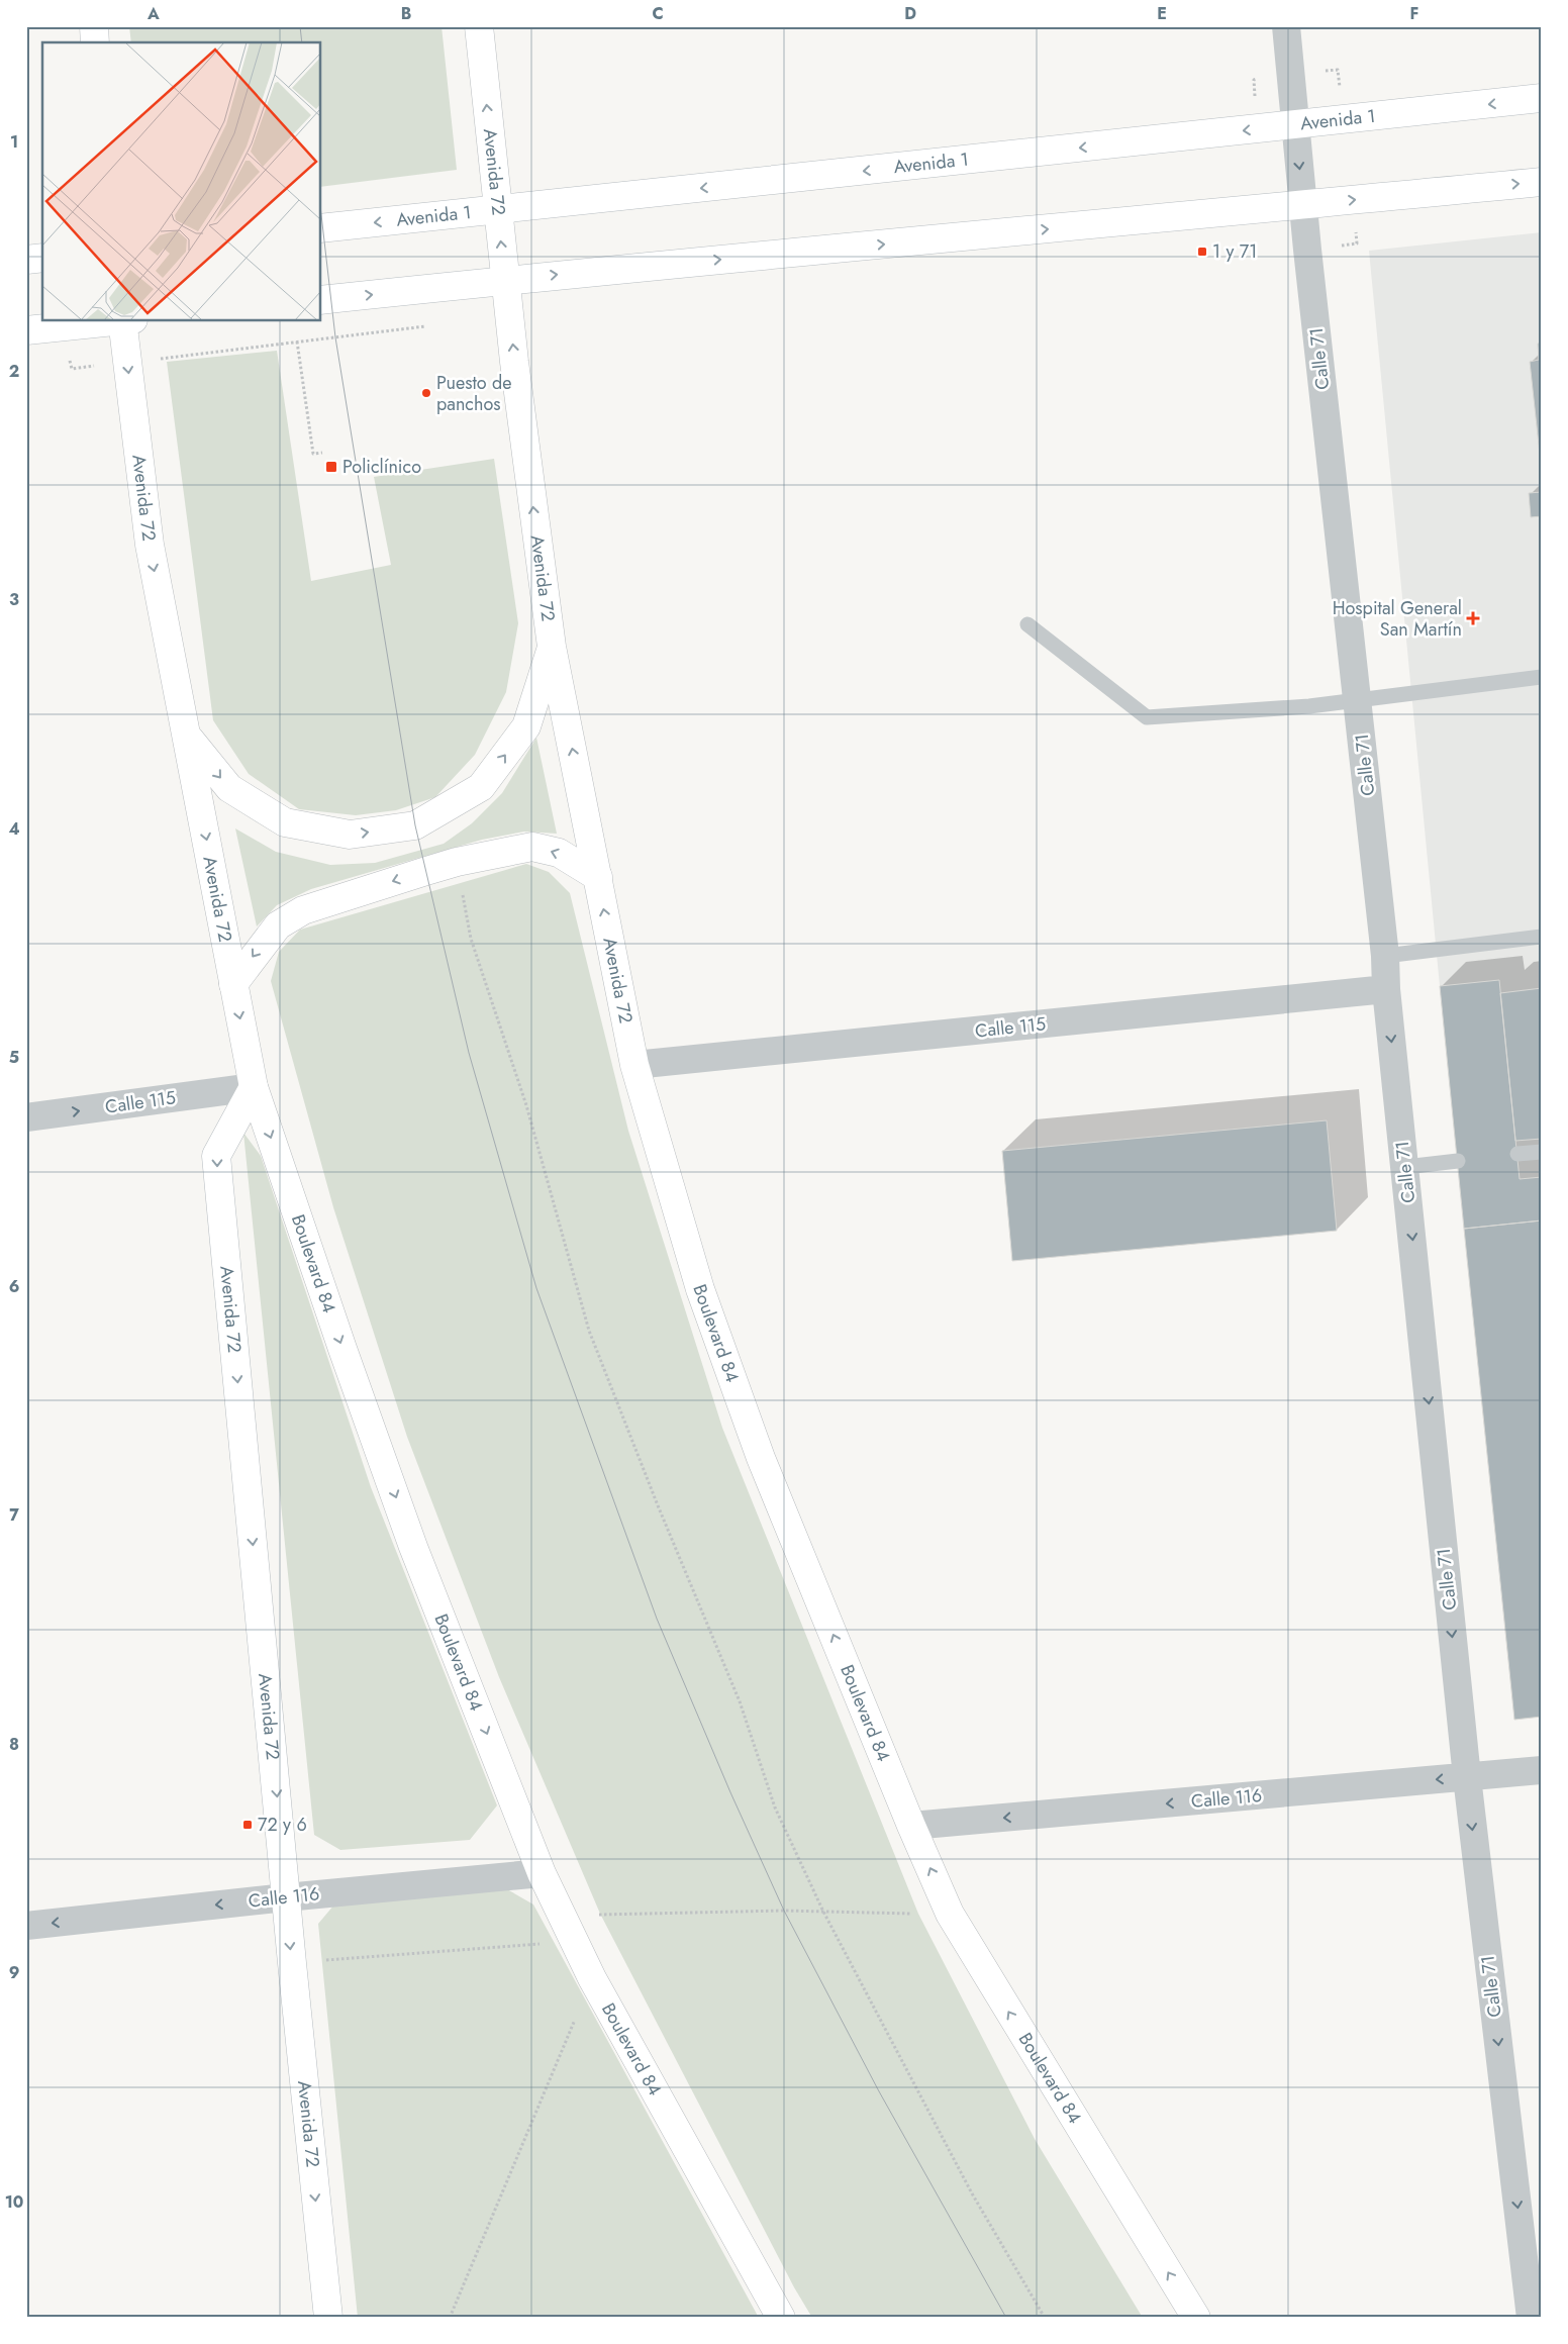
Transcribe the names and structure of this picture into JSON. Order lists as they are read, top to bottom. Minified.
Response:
{"streets":{"main road":["Avenida 1","Avenida 72","Boulevard 84"],"street":["Calle 71","Calle 115","Calle 116"]},"crossings":[["Avenida 1","Avenida 72"],["Avenida 1","Calle 71"],["Avenida 72","Calle 115"],["Avenida 72","Boulevard 84"],["Avenida 72","Calle 116"],["Calle 71","Calle 115"],["Calle 71","Calle 116"],["Calle 115","Boulevard 84"],["Boulevard 84","Calle 116"]],"one_way":["Calle 71","Calle 116"],"places":{"transit":["1 y 71","Policlínico","72 y 6"],"other":["Puesto de panchos"],"health":["Hospital General San Martín"]},"grid":{"columns":["A","B","C","D","E","F"],"rows":["1","2","3","4","5","6","7","8","9","10"]}}
